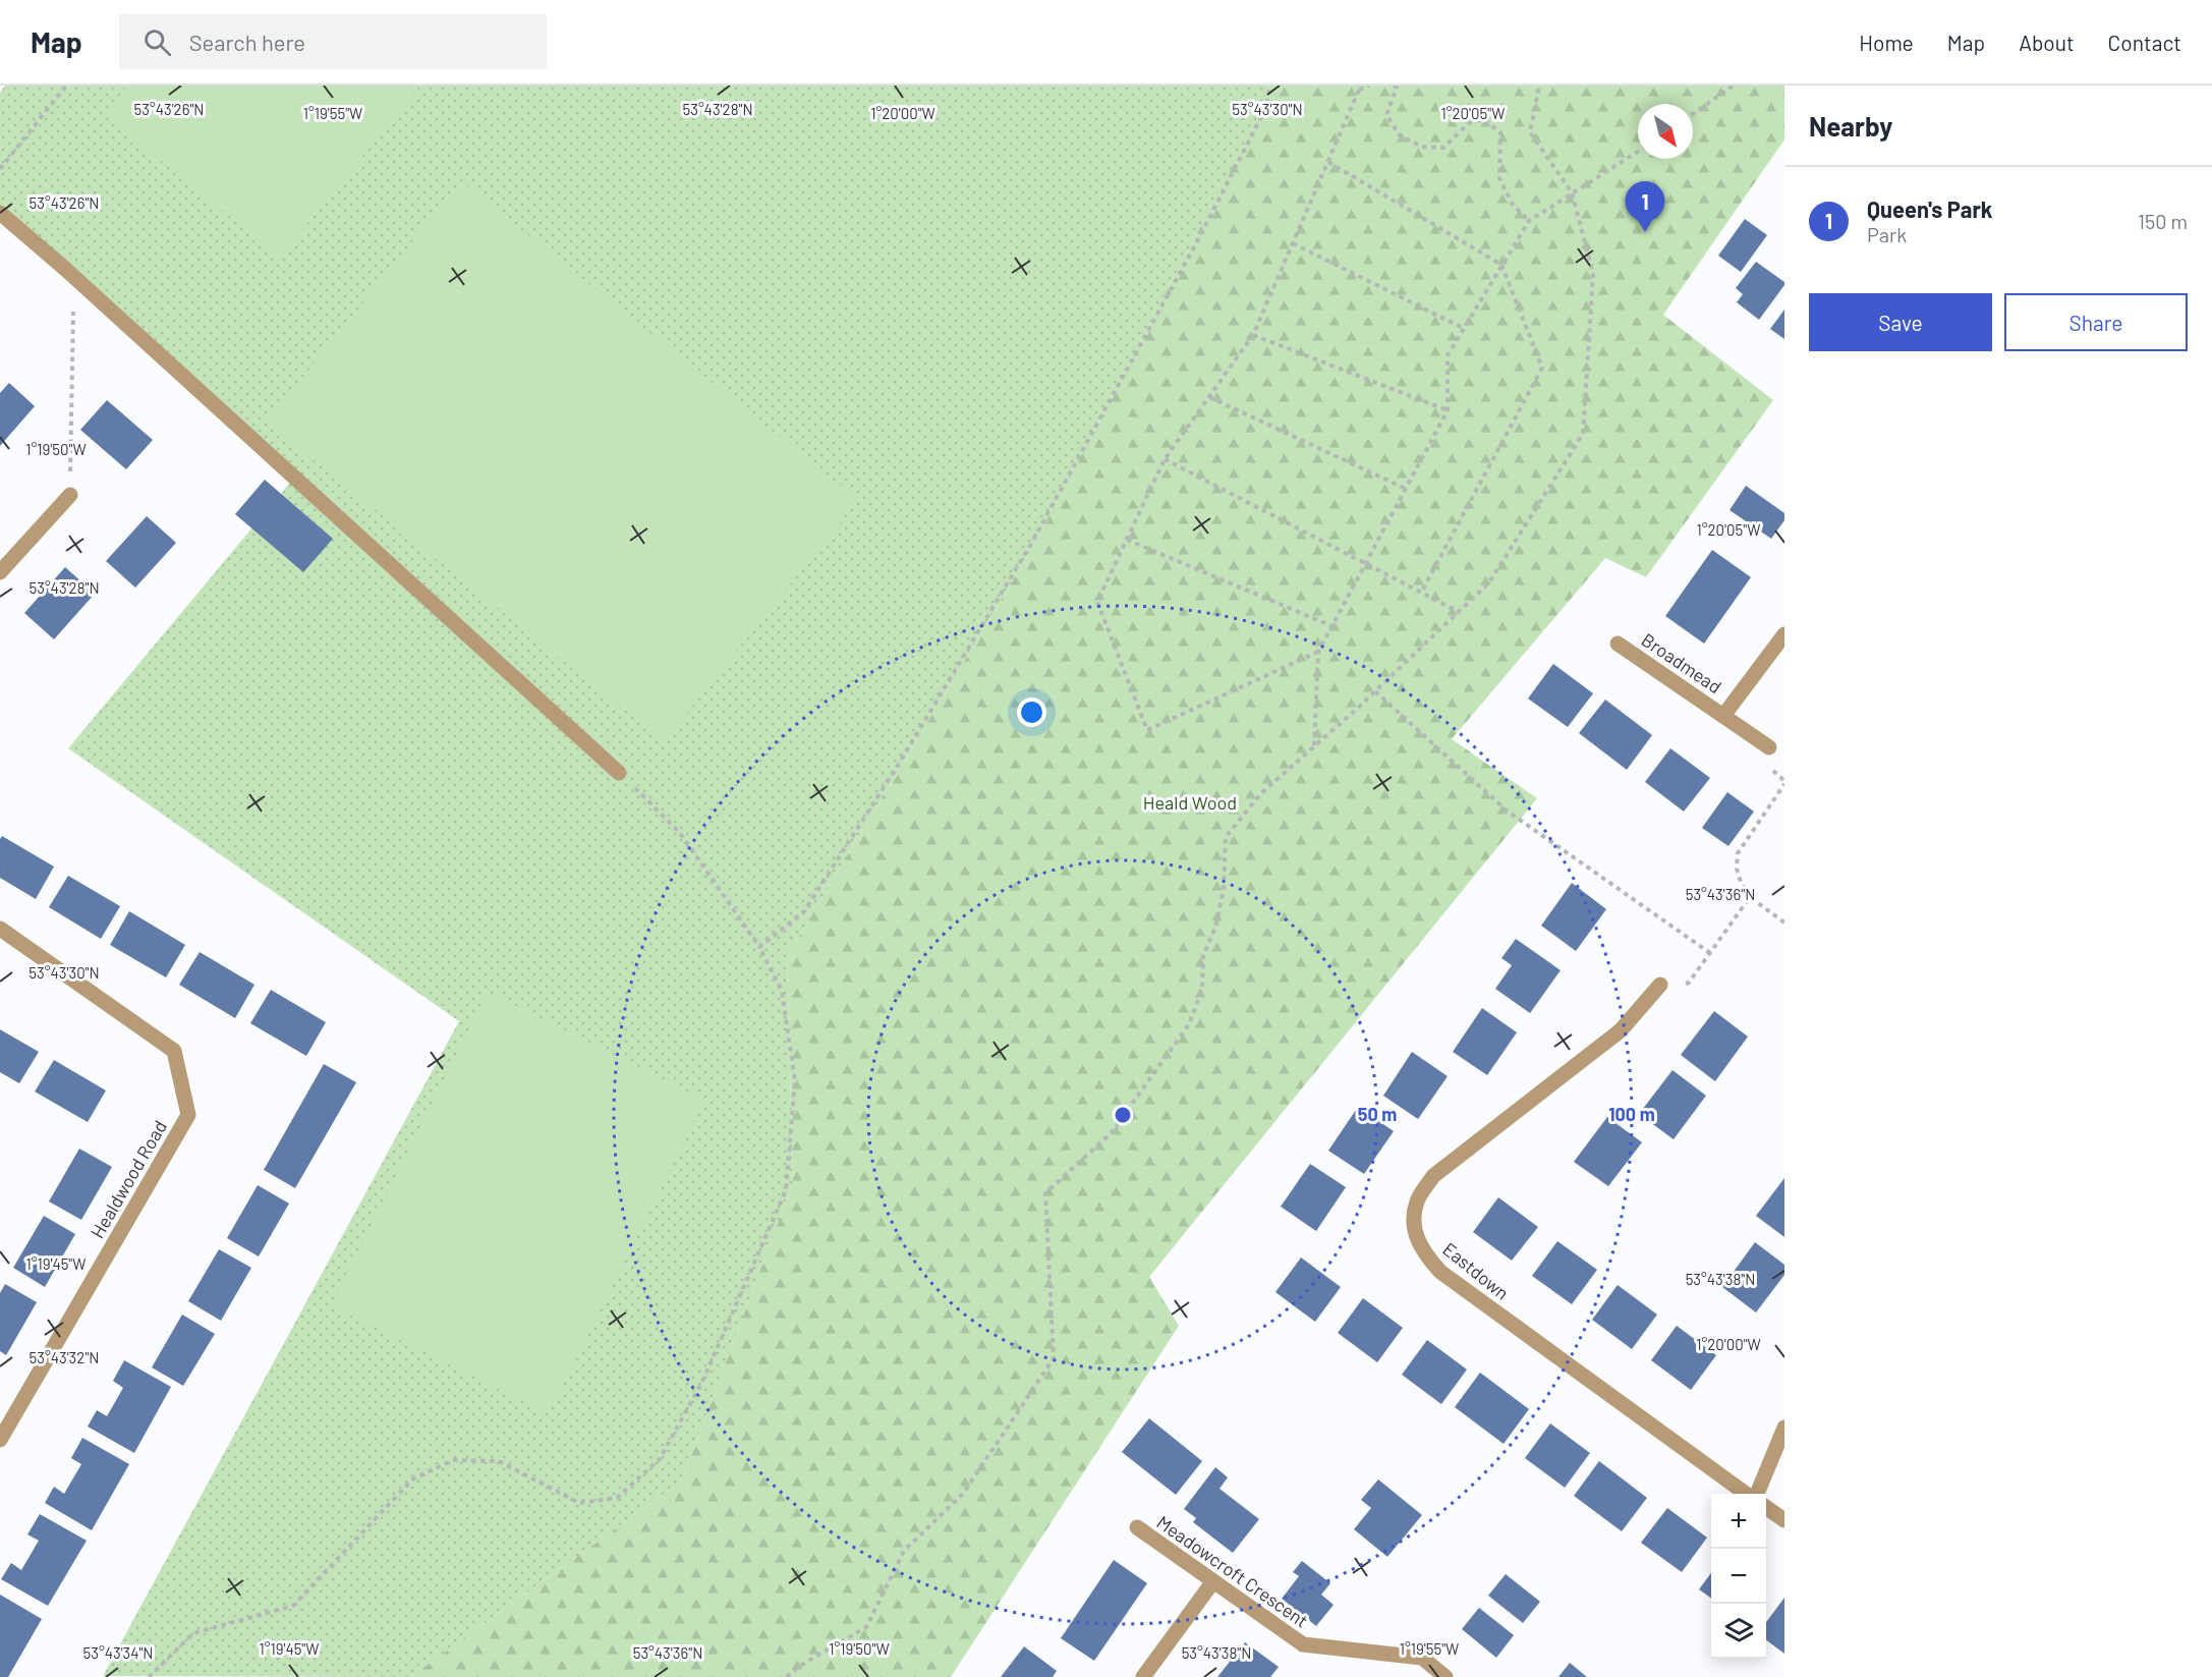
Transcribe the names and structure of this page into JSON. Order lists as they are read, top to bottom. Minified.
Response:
{"streets":{"street":["Broadmead","Healdwood Road","Eastdown","Meadowcroft Crescent"]},"parks":["Heald Wood"],"north":"bottom right","page":{"header":"Map","search":"Search here","nav":["Home","Map","About","Contact"],"heading":"Nearby","list":[{"mark":"1","name":"Queen's Park","note":"Park","value":"150 m"}],"pins":"1","buttons":["Save","Share"],"map_buttons":["+","−"]},"coordinates":["53°43'26\"N","53°43'28\"N","53°43'30\"N","1°19'55\"W","1°20'00\"W","1°20'05\"W","1°19'50\"W","53°43'36\"N","1°19'45\"W","53°43'38\"N","53°43'32\"N","53°43'34\"N"],"rings":["50 m","100 m"]}
